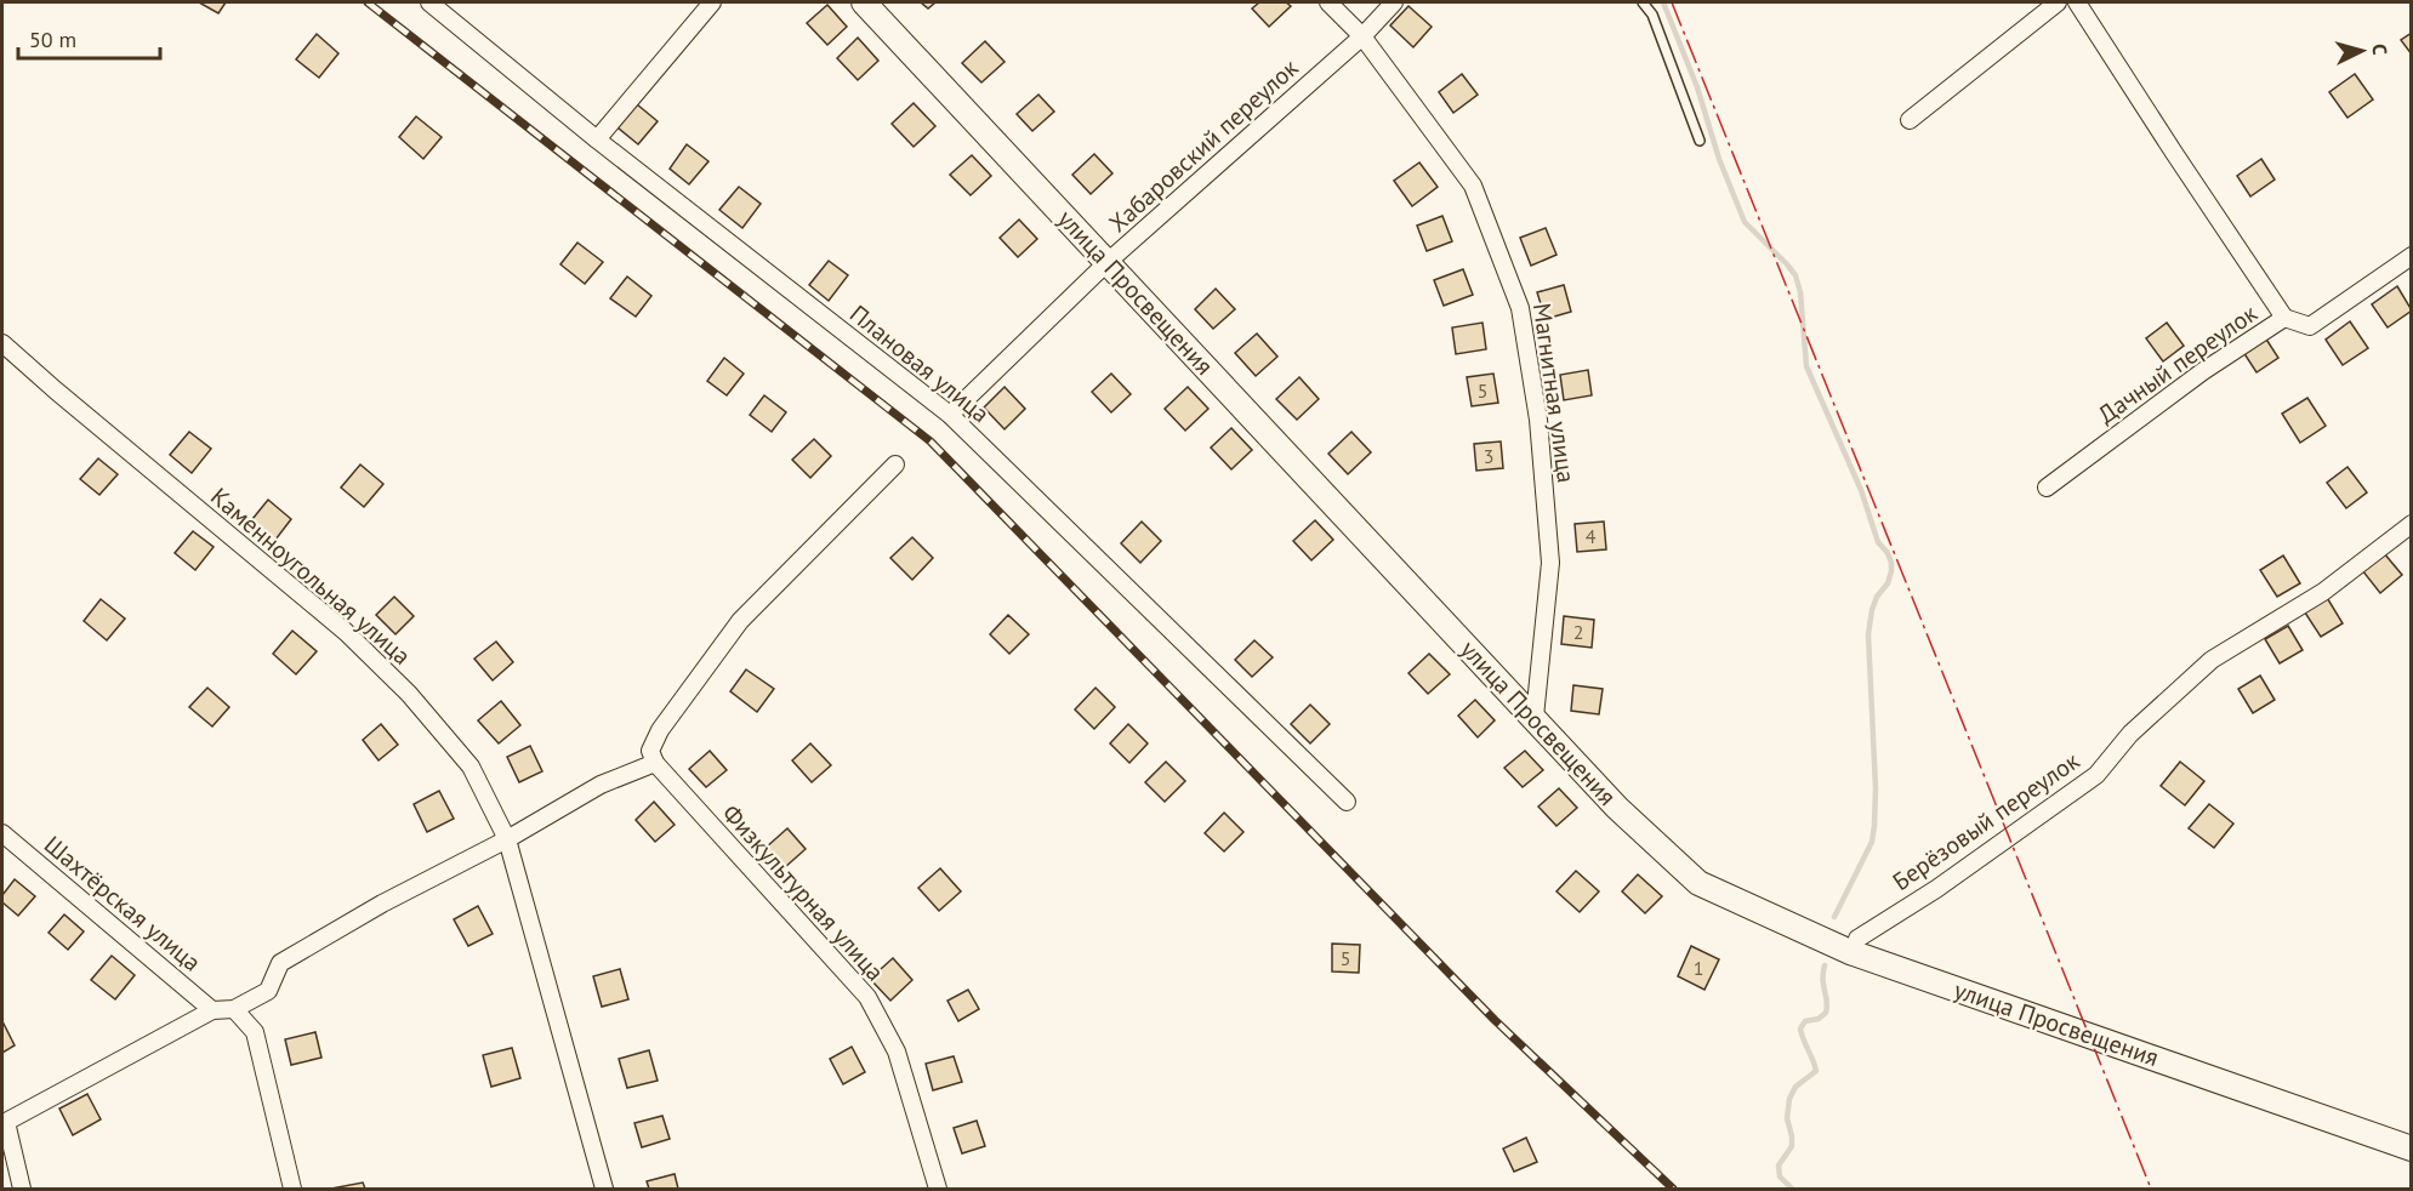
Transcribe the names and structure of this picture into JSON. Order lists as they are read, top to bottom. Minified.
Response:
{"streets":{"street":["Хабаровский переулок","улица Просвещения","Плановая улица","Дачный переулок","Магнитная улица","Каменноугольная улица","Берёзовый переулок","Физкультурная улица","Шахтёрская улица"]},"crossings":[["Хабаровский переулок","улица Просвещения"],["Хабаровский переулок","Плановая улица"],["Хабаровский переулок","Магнитная улица"],["улица Просвещения","Магнитная улица"]],"house_numbers":["5","3","4","2","5","1"],"scale_bar":"50 m","north":"right"}
